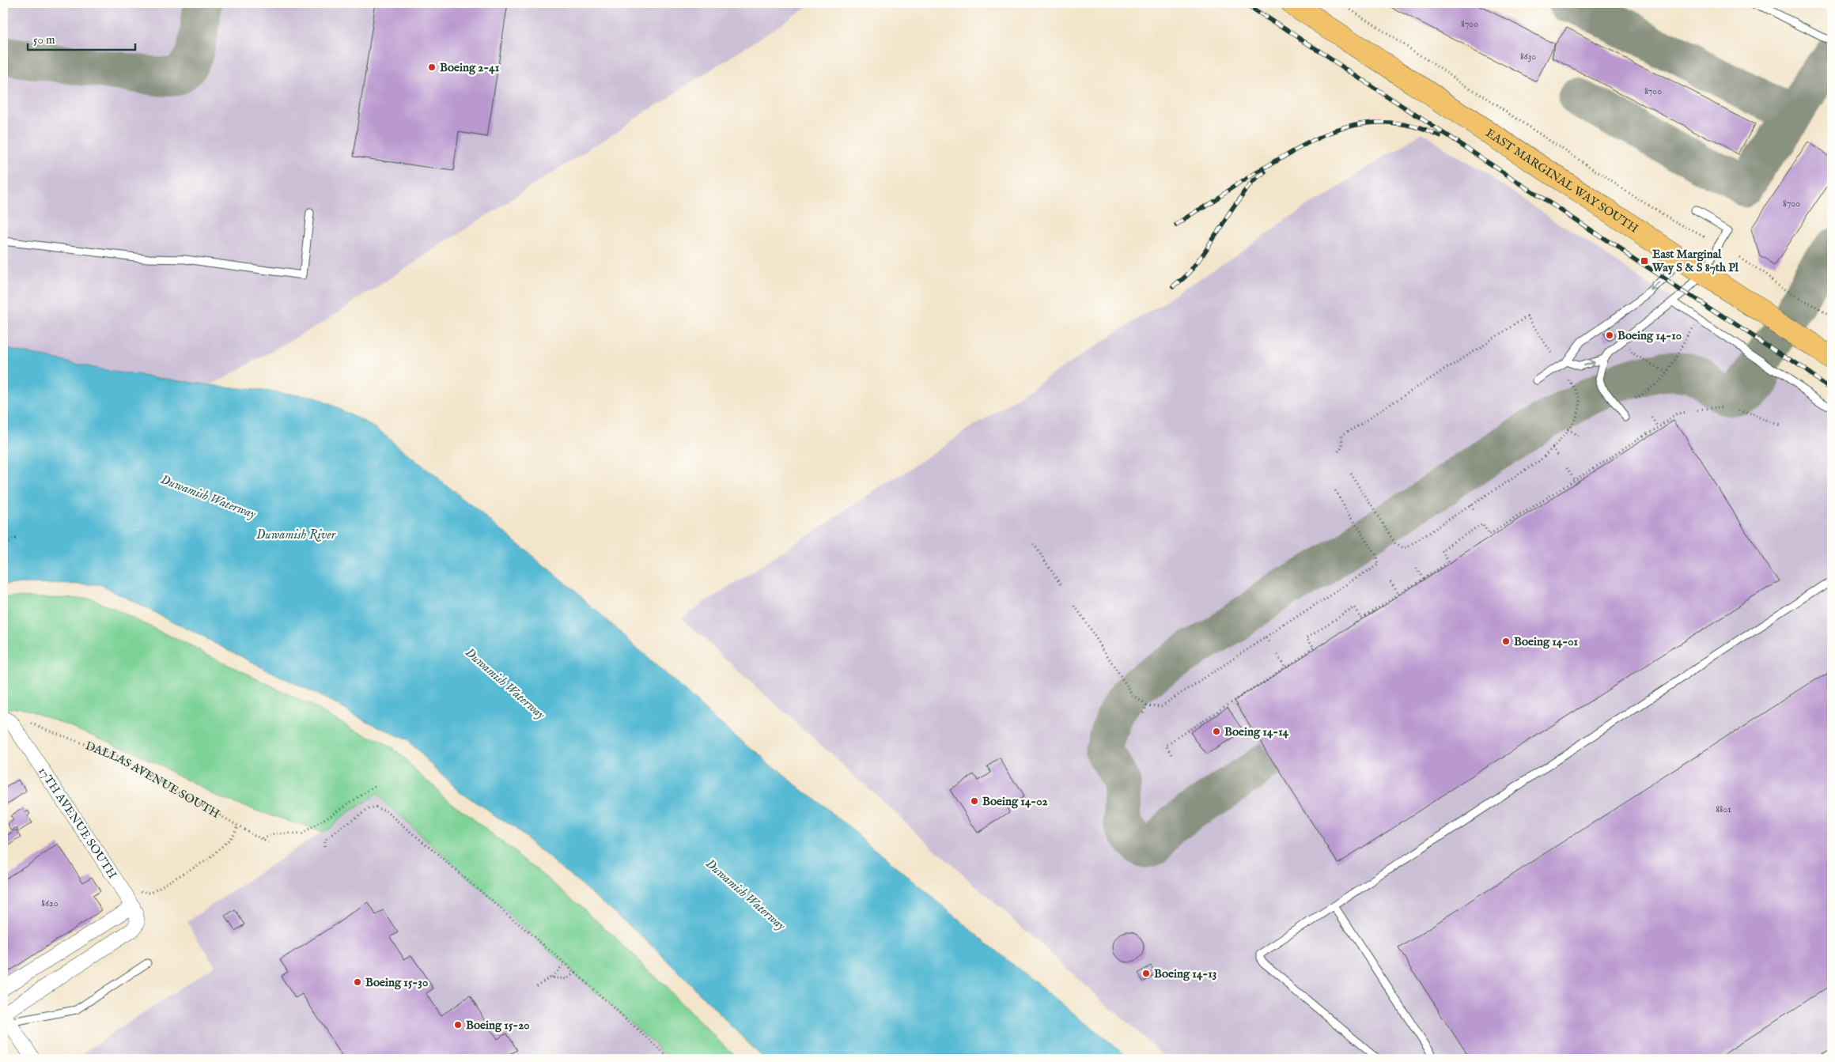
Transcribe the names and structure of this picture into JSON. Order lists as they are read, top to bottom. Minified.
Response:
{"streets":{"main road":["EAST MARGINAL WAY SOUTH"],"street":["17TH AVENUE SOUTH"],"path":["DALLAS AVENUE SOUTH"]},"water":["Duwamish Waterway","Duwamish River"],"places":{"other":["Boeing 2-41","Boeing 14-10","Boeing 14-01","Boeing 14-14","Boeing 14-02","Boeing 14-13","Boeing 15-30","Boeing 15-20"],"transit":["East Marginal Way S & S 87th Pl"]},"house_numbers":["8700","8630","8700","8700","8801","8620"],"scale_bar":"50 m"}
